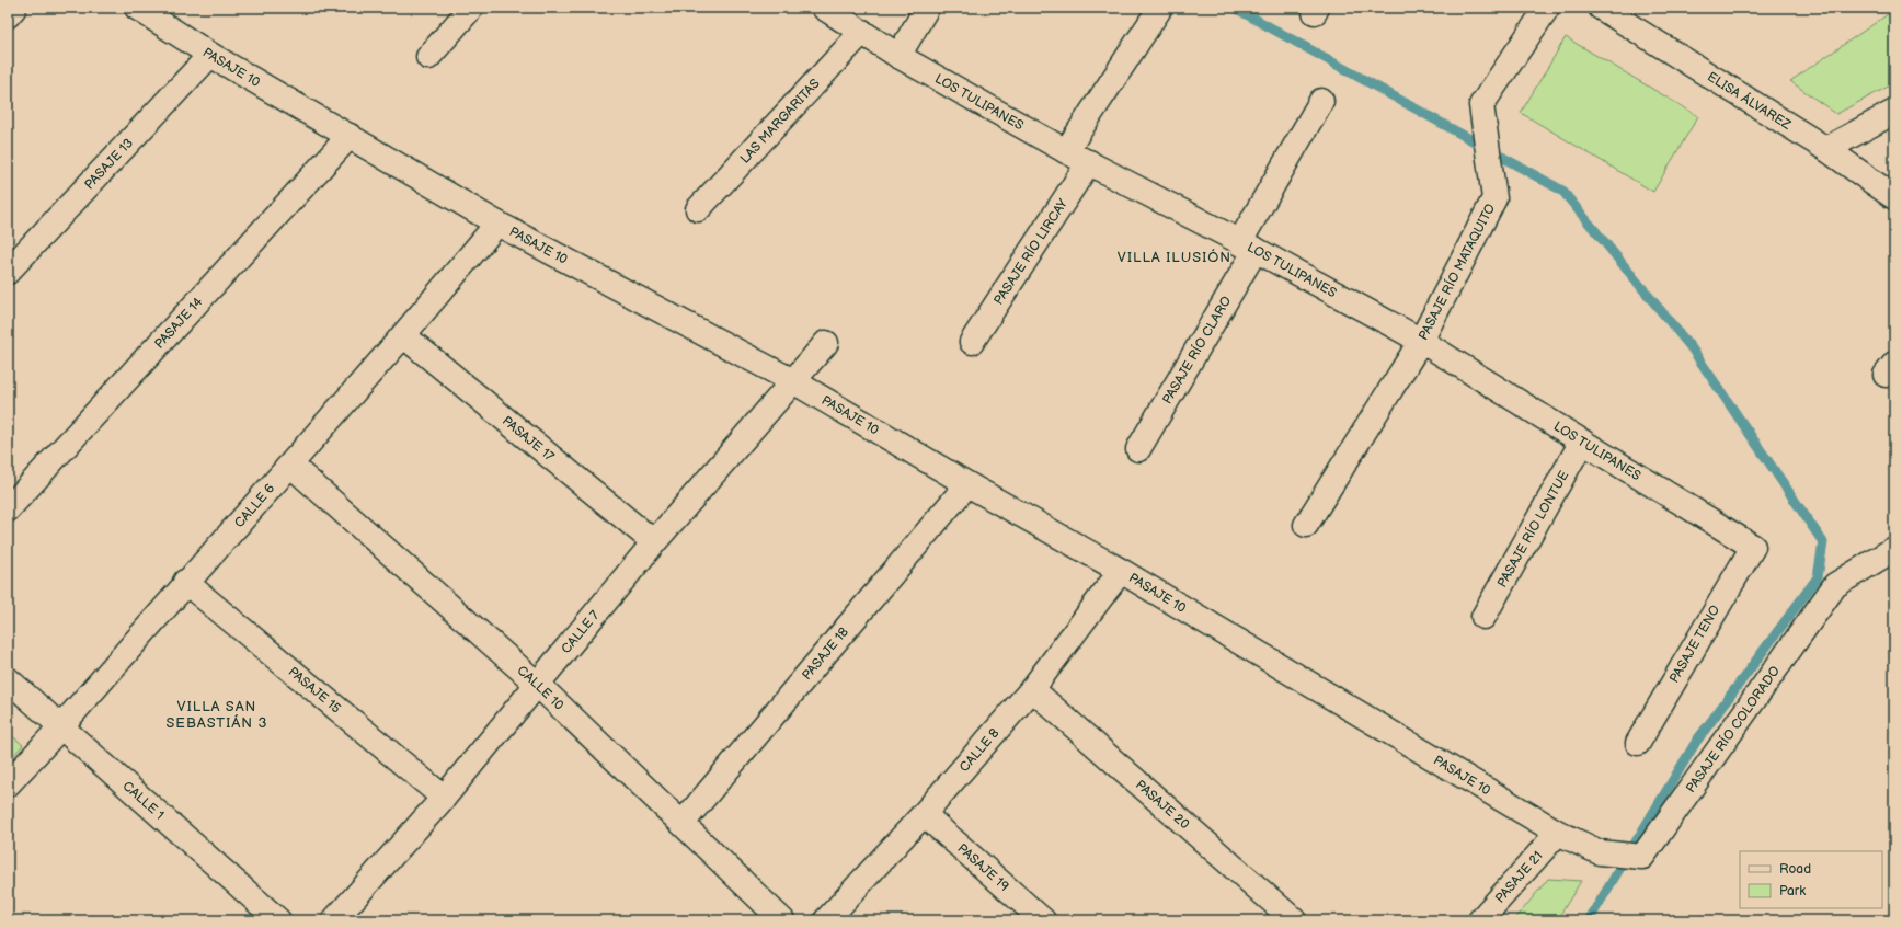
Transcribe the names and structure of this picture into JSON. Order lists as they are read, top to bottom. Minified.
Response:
{"streets":{"street":["PASAJE 10","ELISA ÁLVAREZ","LOS TULIPANES","LAS MARGARITAS","PASAJE 13","PASAJE RÍO LIRCAY","PASAJE RÍO MATAQUITO","PASAJE 14","PASAJE RÍO CLARO","PASAJE 17","CALLE 6","PASAJE RÍO LONTUE","CALLE 7","PASAJE TENO","PASAJE 18","CALLE 10","PASAJE 15","PASAJE RÍO COLORADO","CALLE 8","CALLE 1","PASAJE 20","PASAJE 19","PASAJE 21"]},"crossings":[["PASAJE 10","PASAJE 13"],["PASAJE 10","PASAJE 14"],["PASAJE 10","CALLE 6"],["PASAJE 10","CALLE 7"],["PASAJE 10","PASAJE 18"],["PASAJE 10","PASAJE RÍO COLORADO"],["PASAJE 10","CALLE 8"],["PASAJE 10","PASAJE 21"],["LOS TULIPANES","LAS MARGARITAS"],["LOS TULIPANES","PASAJE RÍO LIRCAY"],["LOS TULIPANES","PASAJE RÍO MATAQUITO"],["LOS TULIPANES","PASAJE RÍO CLARO"],["LOS TULIPANES","PASAJE RÍO LONTUE"],["LOS TULIPANES","PASAJE TENO"],["PASAJE 17","CALLE 6"],["PASAJE 17","CALLE 7"],["CALLE 6","CALLE 10"],["CALLE 6","PASAJE 15"],["CALLE 6","CALLE 1"],["CALLE 7","CALLE 10"],["CALLE 7","PASAJE 15"],["PASAJE 18","CALLE 10"],["PASAJE RÍO COLORADO","PASAJE 21"],["CALLE 8","PASAJE 20"],["CALLE 8","PASAJE 19"]],"districts":["VILLA ILUSIÓN","VILLA SAN SEBASTIÁN 3"],"legend":["Road","Park"]}
